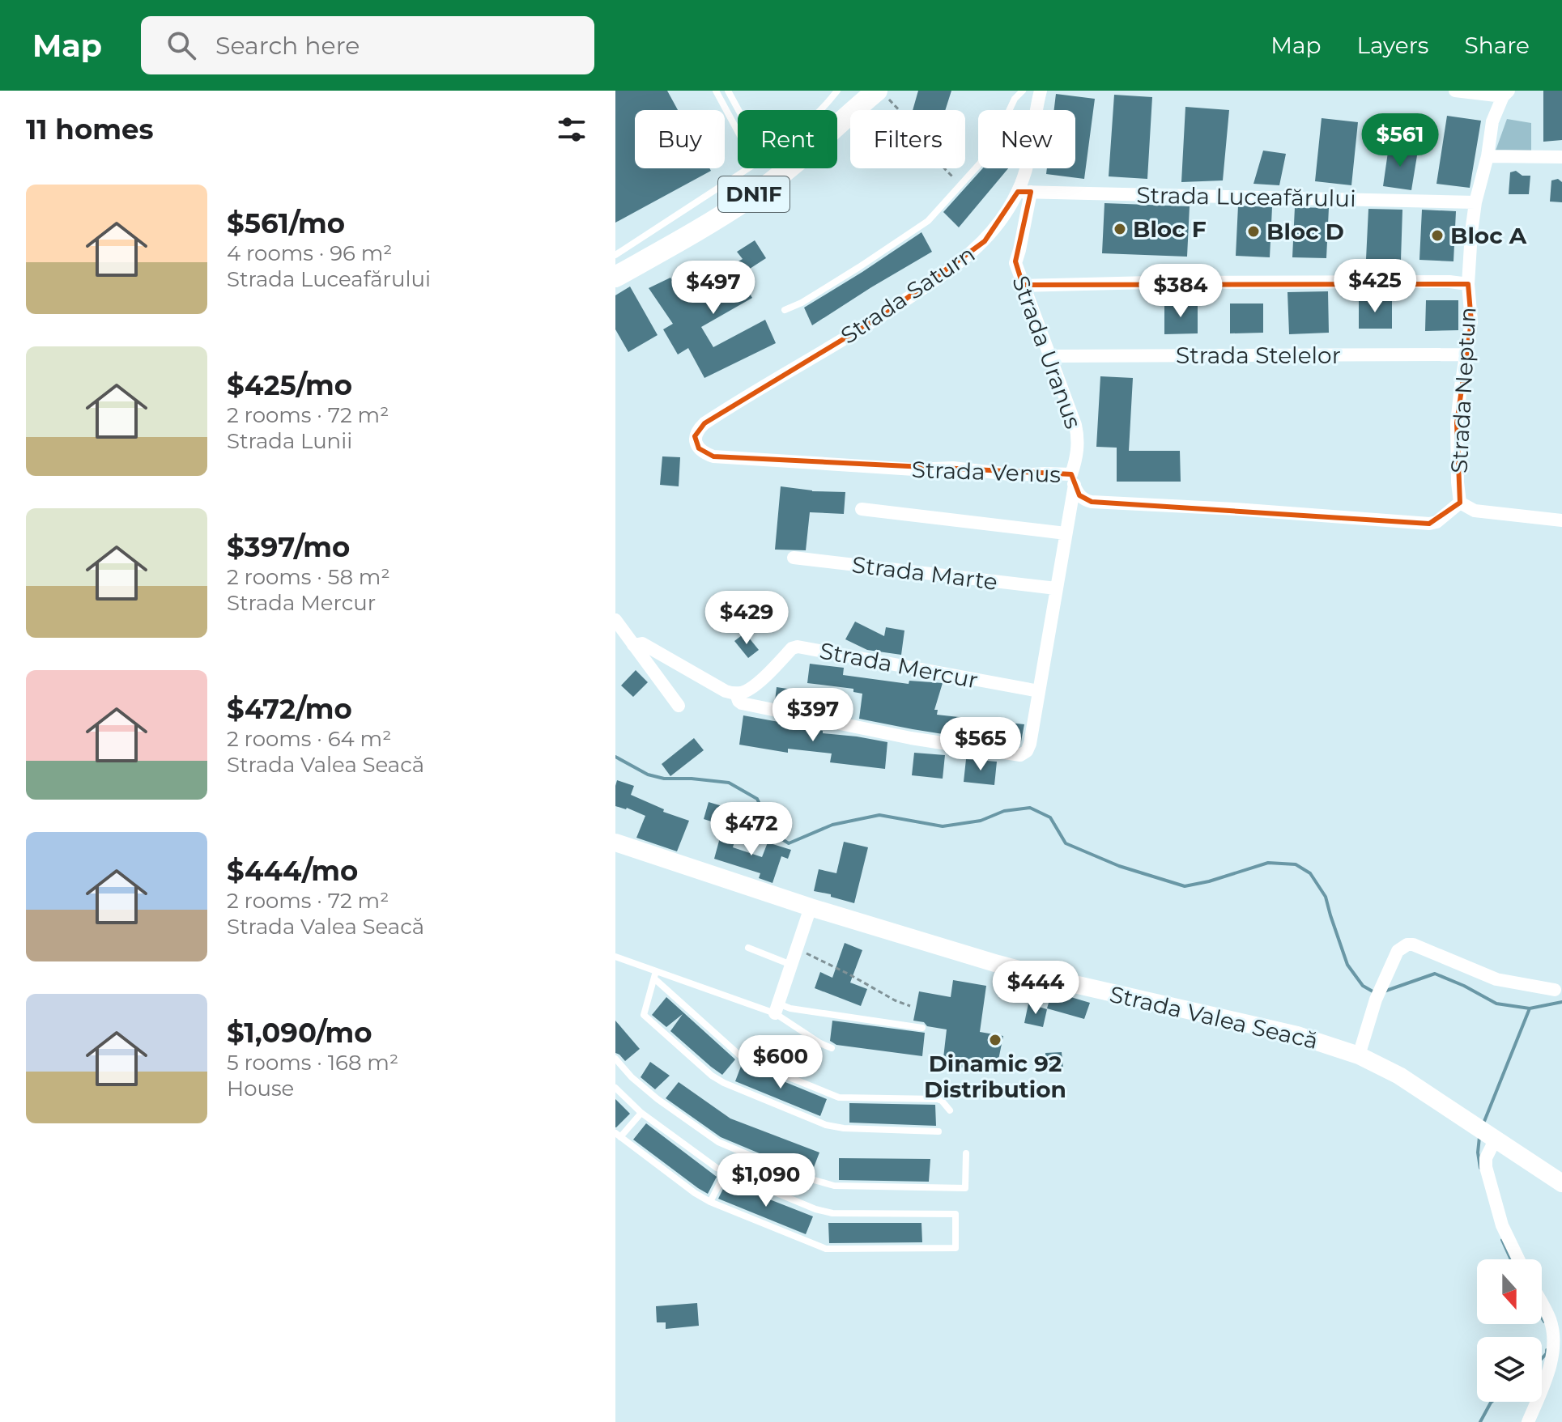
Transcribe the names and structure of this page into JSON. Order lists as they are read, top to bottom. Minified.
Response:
{"streets":{"main road":["DN1F","Strada Valea Seacă"],"street":["Strada Luceafărului","Strada Saturn","Strada Uranus","Strada Stelelor","Strada Neptun","Strada Venus","Strada Marte","Strada Mercur"]},"crossings":[["Strada Luceafărului","Strada Saturn"],["Strada Luceafărului","Strada Uranus"],["Strada Luceafărului","Strada Neptun"],["Strada Saturn","Strada Uranus"],["Strada Saturn","Strada Venus"],["Strada Uranus","Strada Stelelor"],["Strada Uranus","Strada Venus"],["Strada Uranus","Strada Marte"],["Strada Uranus","Strada Mercur"],["Strada Stelelor","Strada Neptun"],["Strada Neptun","Strada Venus"]],"places":["Bloc F","Bloc D","Bloc A","Dinamic 92 Distribution"],"north":"bottom","page":{"header":"Map","search":"Search here","nav":["Map","Layers","Share"],"heading":"11 homes","chip":["Buy","Rent","Filters","New"],"price":["$561","$425","$497","$384","$429","$397","$565","$472","$444","$600","$1,090"],"list":[{"name":"$561/mo","note":"4 rooms · 96 m² · Strada Luceafărului"},{"name":"$425/mo","note":"2 rooms · 72 m² · Strada Lunii"},{"name":"$397/mo","note":"2 rooms · 58 m² · Strada Mercur"},{"name":"$472/mo","note":"2 rooms · 64 m² · Strada Valea Seacă"},{"name":"$444/mo","note":"2 rooms · 72 m² · Strada Valea Seacă"},{"name":"$1,090/mo","note":"5 rooms · 168 m² · House"}]}}
